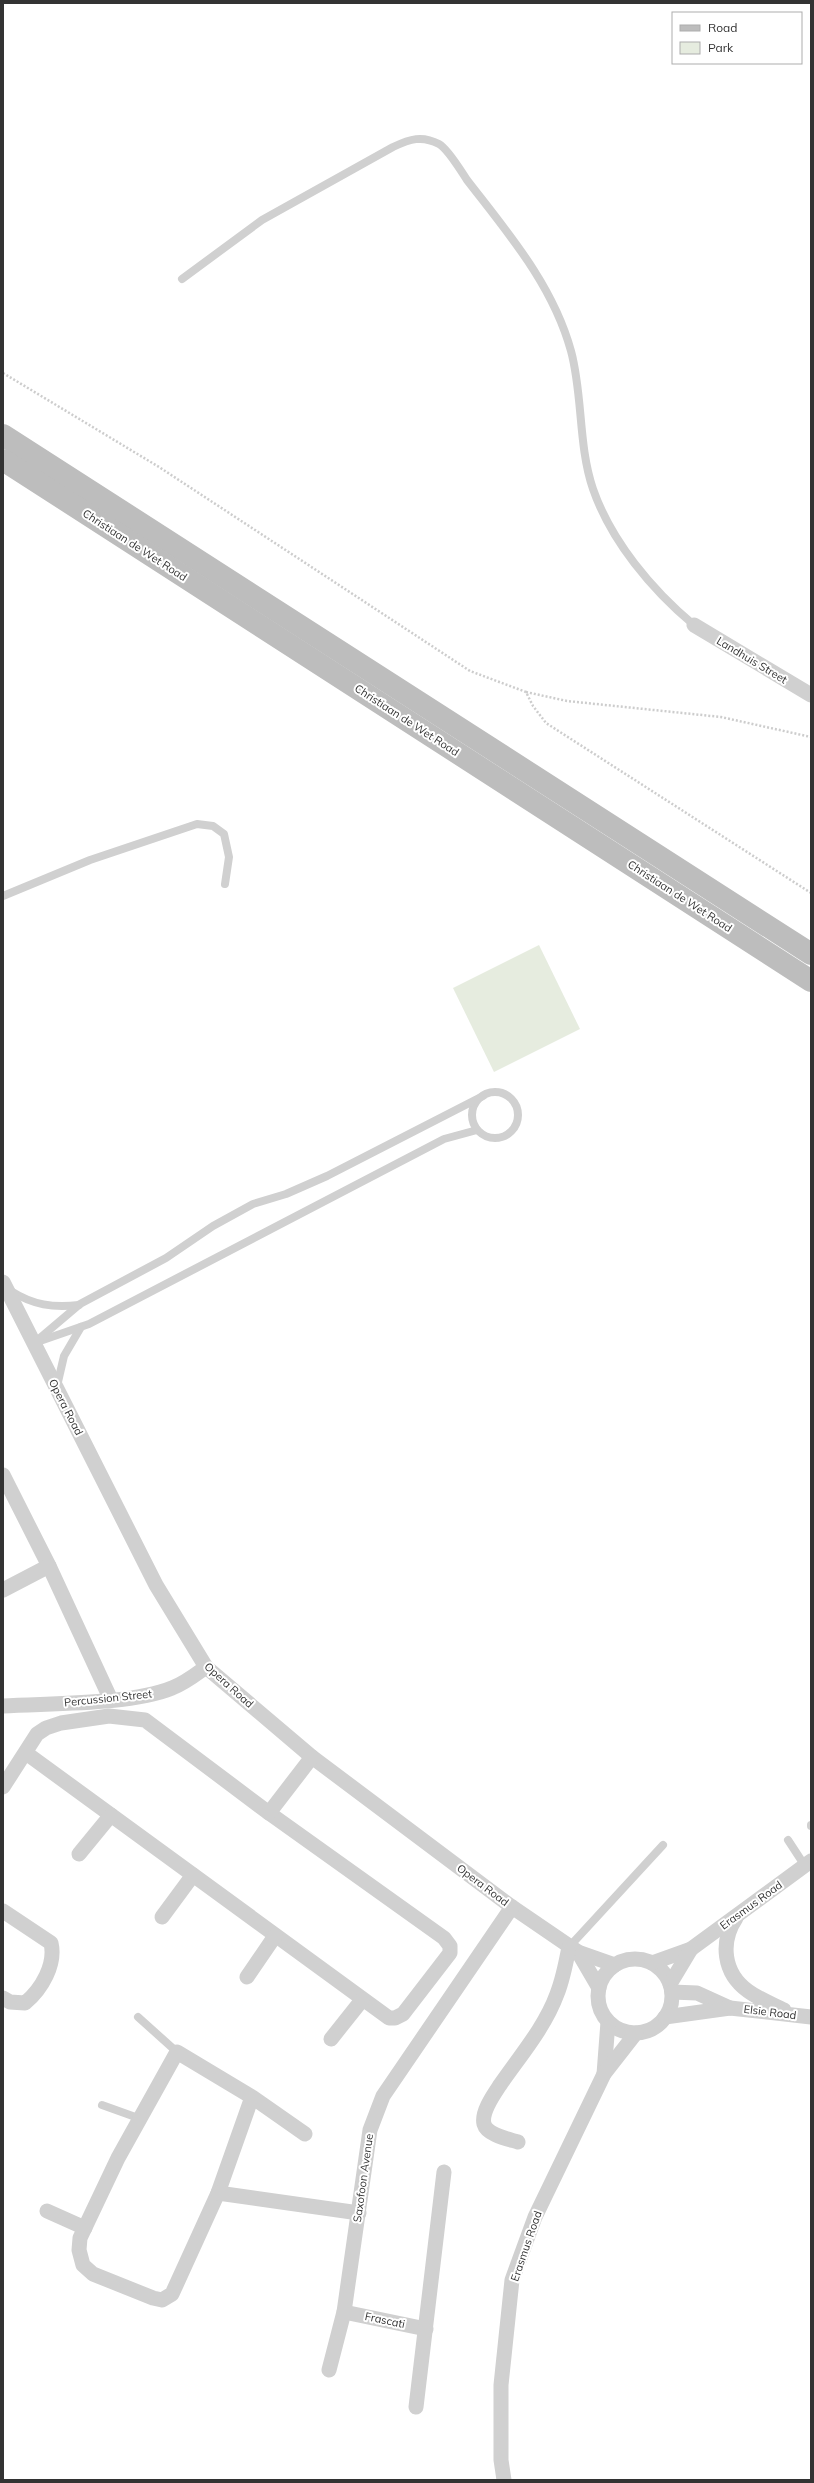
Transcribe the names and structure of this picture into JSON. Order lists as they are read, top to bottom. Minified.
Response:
{"streets":{"main road":["Christiaan de Wet Road"],"street":["Landhuis Street","Opera Road","Percussion Street","Erasmus Road","Elsie Road","Saxofoon Avenue","Frascati"]},"crossings":[["Opera Road","Percussion Street"],["Opera Road","Erasmus Road"],["Opera Road","Elsie Road"],["Opera Road","Saxofoon Avenue"],["Erasmus Road","Elsie Road"],["Saxofoon Avenue","Frascati"]],"legend":["Road","Park"]}
